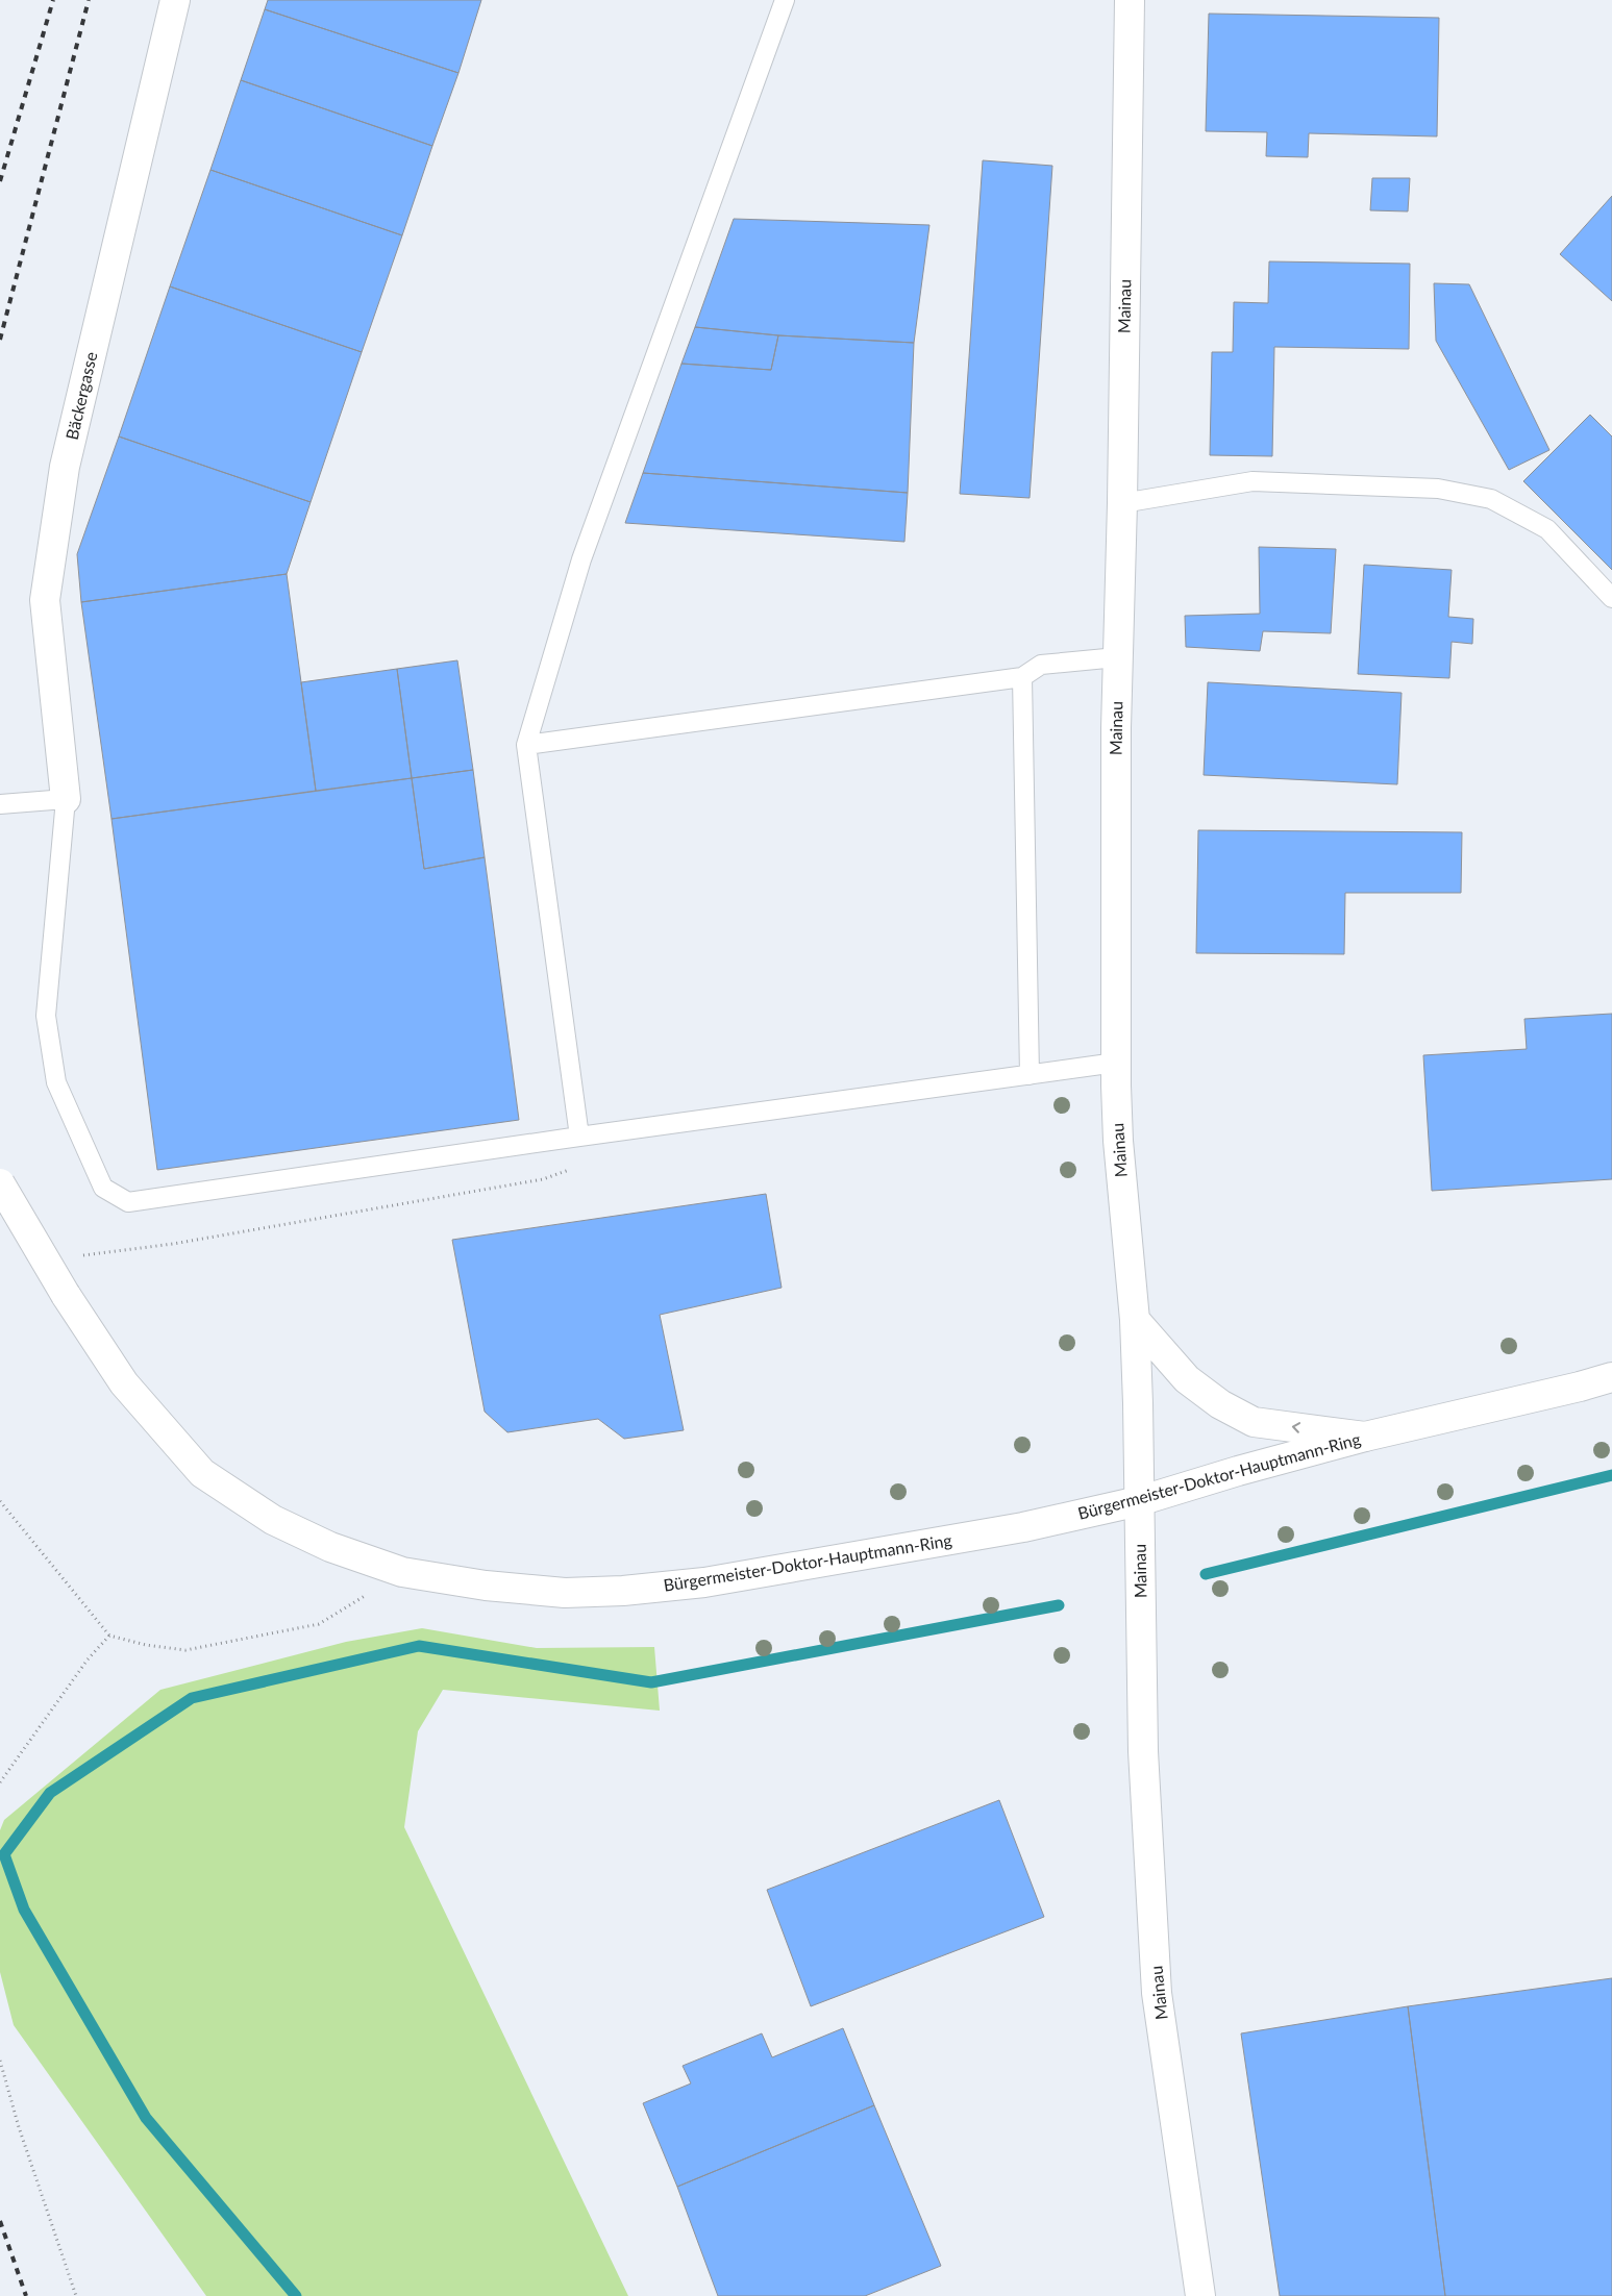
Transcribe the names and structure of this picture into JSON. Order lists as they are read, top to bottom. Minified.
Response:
{"streets":{"street":["Mainau","Bäckergasse","Bürgermeister-Doktor-Hauptmann-Ring"]},"crossings":[["Mainau","Bürgermeister-Doktor-Hauptmann-Ring"]]}
